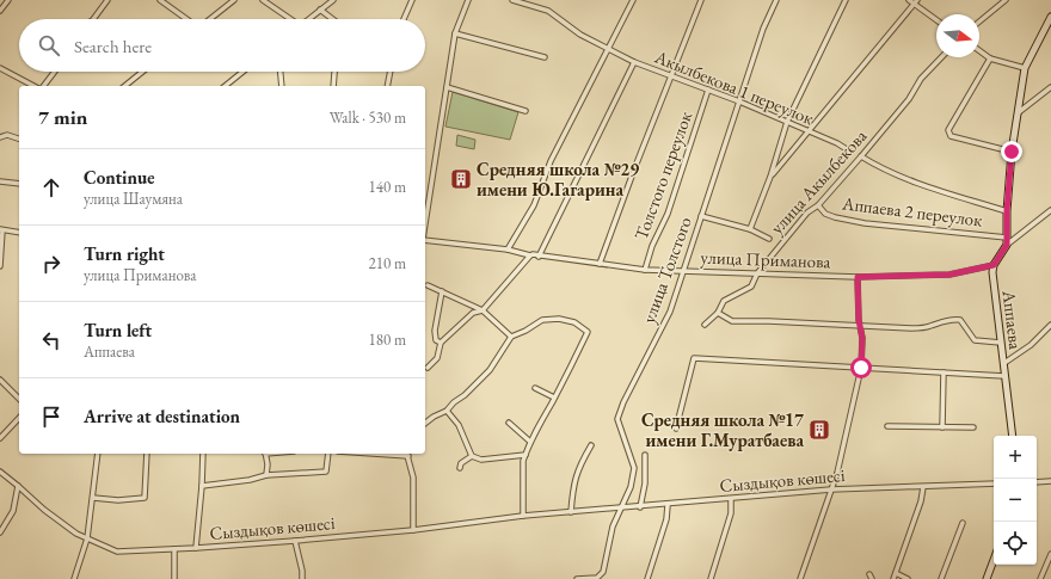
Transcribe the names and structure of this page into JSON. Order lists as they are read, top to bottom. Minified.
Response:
{"streets":{"street":["Акылбекова 1 переулок","Толстого переулок","улица Акылбекова","Аппаева 2 переулок","улица Приманова","улица Толстого","Аппаева","Сыздықов көшесі"]},"crossings":[["Акылбекова 1 переулок","Толстого переулок"],["Акылбекова 1 переулок","улица Толстого"],["Толстого переулок","улица Приманова"],["улица Акылбекова","Аппаева 2 переулок"],["улица Акылбекова","улица Приманова"],["улица Приманова","улица Толстого"],["улица Приманова","Аппаева"],["улица Толстого","Сыздықов көшесі"]],"places":{"building":["Средняя школа №29 имени Ю.Гагарина","Средняя школа №17 имени Г.Муратбаева"]},"north":"right","page":{"search":"Search here","heading":["7 min","Walk · 530 m"],"list":[["Continue","улица Шаумяна","140 m"],["Turn right","улица Приманова","210 m"],["Turn left","Аппаева","180 m"],"Arrive at destination"],"map_buttons":["+","−"]}}
